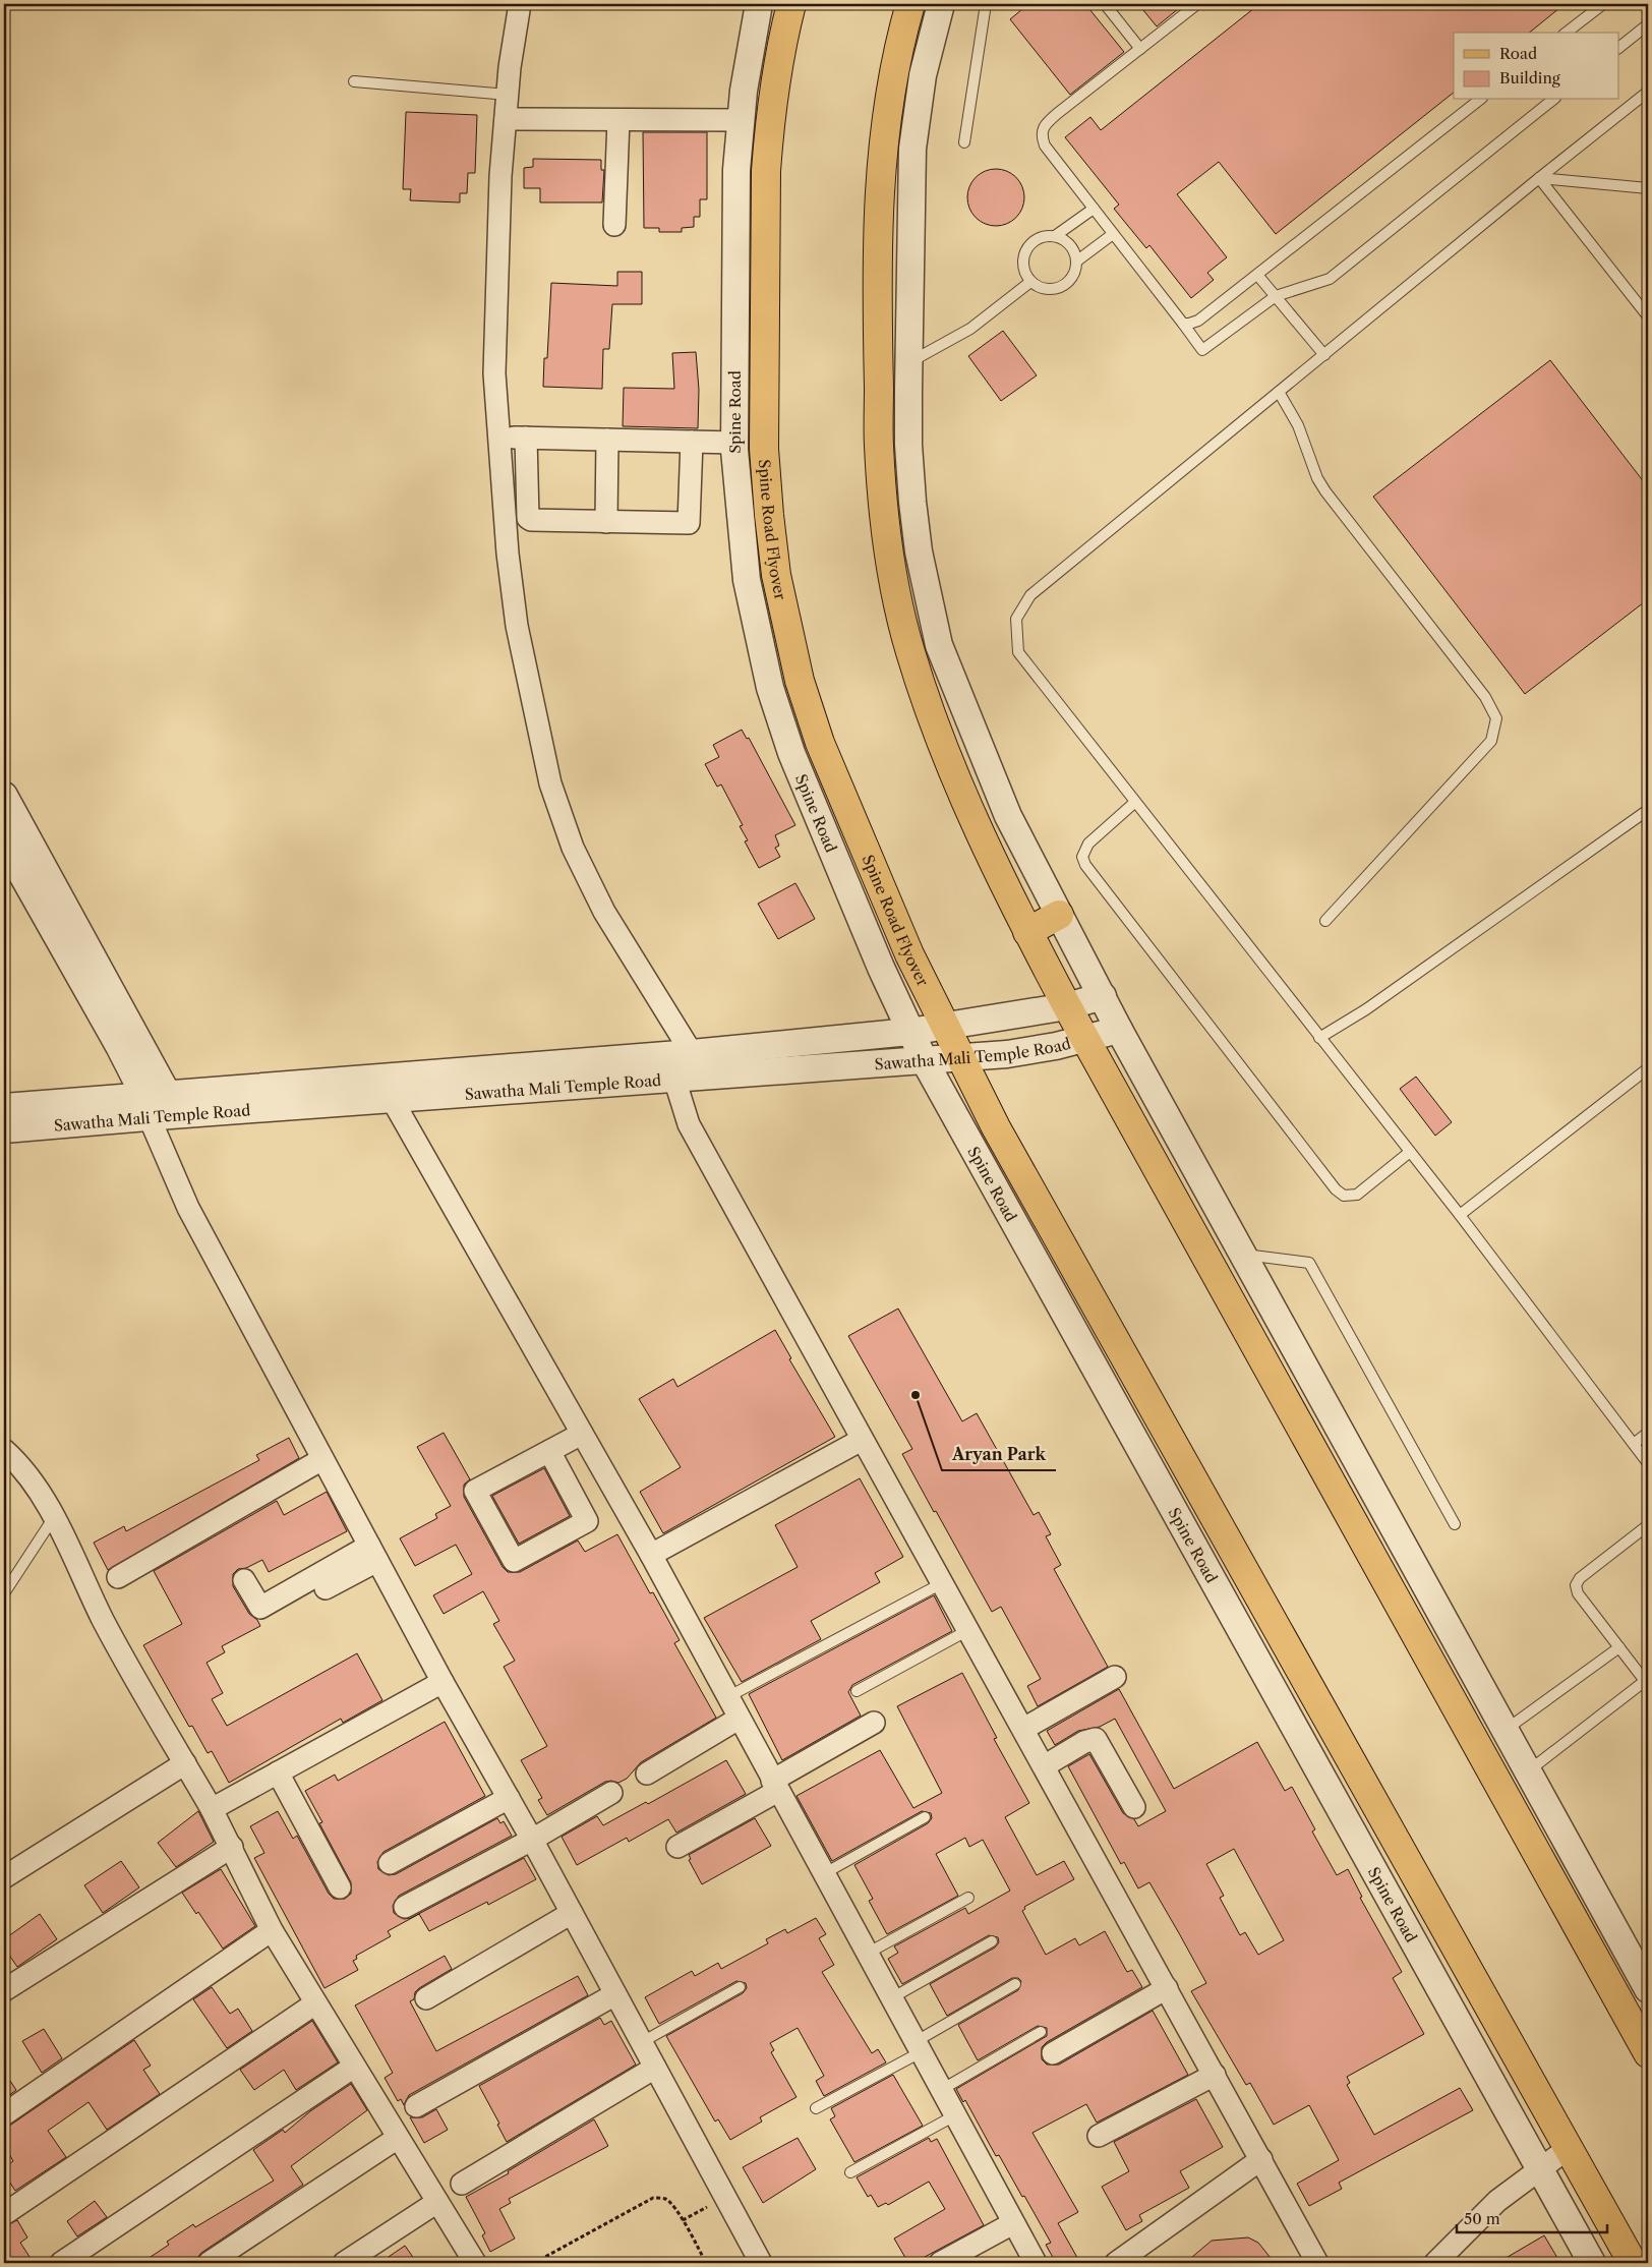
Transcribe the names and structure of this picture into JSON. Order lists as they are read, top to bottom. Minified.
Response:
{"streets":{"main road":["Spine Road","Spine Road Flyover"],"street":["Sawatha Mali Temple Road"]},"crossings":[["Spine Road","Spine Road Flyover"],["Spine Road","Sawatha Mali Temple Road"],["Spine Road Flyover","Sawatha Mali Temple Road"]],"places":["Aryan Park"],"legend":["Road","Building"],"scale_bar":"50 m"}
